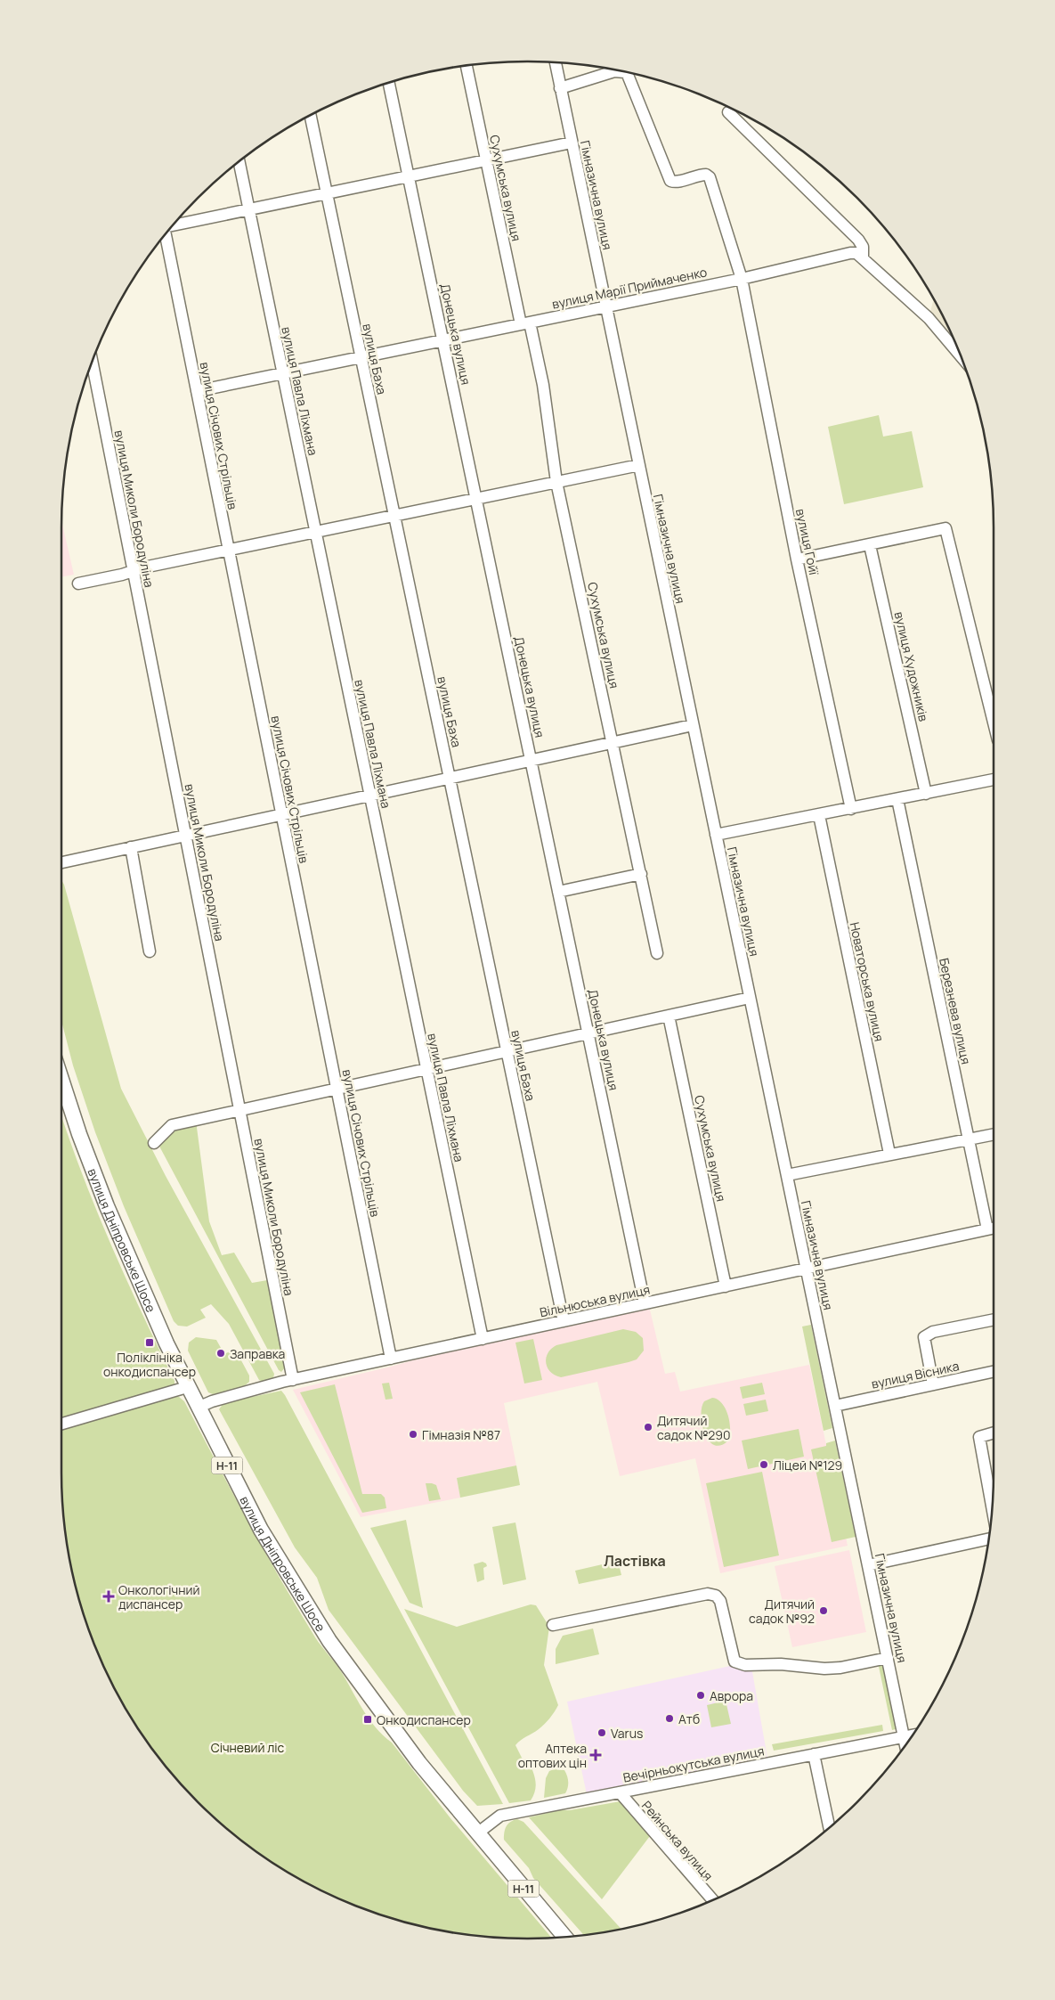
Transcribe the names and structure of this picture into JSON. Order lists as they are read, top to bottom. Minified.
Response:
{"streets":{"main road":["вулиця Дніпровське Шосе","Н-11"],"street":["Сухумська вулиця","Гімназична вулиця","вулиця Марії Приймаченко","Донецька вулиця","вулиця Баха","вулиця Павла Ліхмана","вулиця Січових Стрільців","вулиця Миколи Бородуліна","вулиця Гойї","вулиця Художників","Новаторська вулиця","Березнева вулиця","Вільнюська вулиця","вулиця Вісника","Вечірньокутська вулиця","Рейнська вулиця"]},"crossings":[["Сухумська вулиця","вулиця Марії Приймаченко"],["Сухумська вулиця","Вільнюська вулиця"],["Гімназична вулиця","вулиця Марії Приймаченко"],["Гімназична вулиця","Вільнюська вулиця"],["Гімназична вулиця","вулиця Вісника"],["Гімназична вулиця","Вечірньокутська вулиця"],["вулиця Марії Приймаченко","Донецька вулиця"],["вулиця Марії Приймаченко","вулиця Баха"],["вулиця Марії Приймаченко","вулиця Павла Ліхмана"],["вулиця Марії Приймаченко","вулиця Січових Стрільців"],["вулиця Марії Приймаченко","вулиця Гойї"],["Донецька вулиця","Вільнюська вулиця"],["вулиця Баха","Вільнюська вулиця"],["вулиця Павла Ліхмана","Вільнюська вулиця"],["вулиця Січових Стрільців","Вільнюська вулиця"],["вулиця Миколи Бородуліна","Вільнюська вулиця"],["Березнева вулиця","Вільнюська вулиця"],["вулиця Дніпровське Шосе","Вільнюська вулиця"],["вулиця Дніпровське Шосе","Вечірньокутська вулиця"],["Вечірньокутська вулиця","Рейнська вулиця"]],"districts":["Ластівка"],"parks":["Січневий ліс"],"places":{"transit":["Поліклініка онкодиспансер","Онкодиспансер"],"other":["Заправка","Дитячий садок №290","Гімназія №87","Ліцей №129","Дитячий садок №92","Аврора","Атб","Varus"],"health":["Онкологічний диспансер","Аптека оптових цін"]}}
